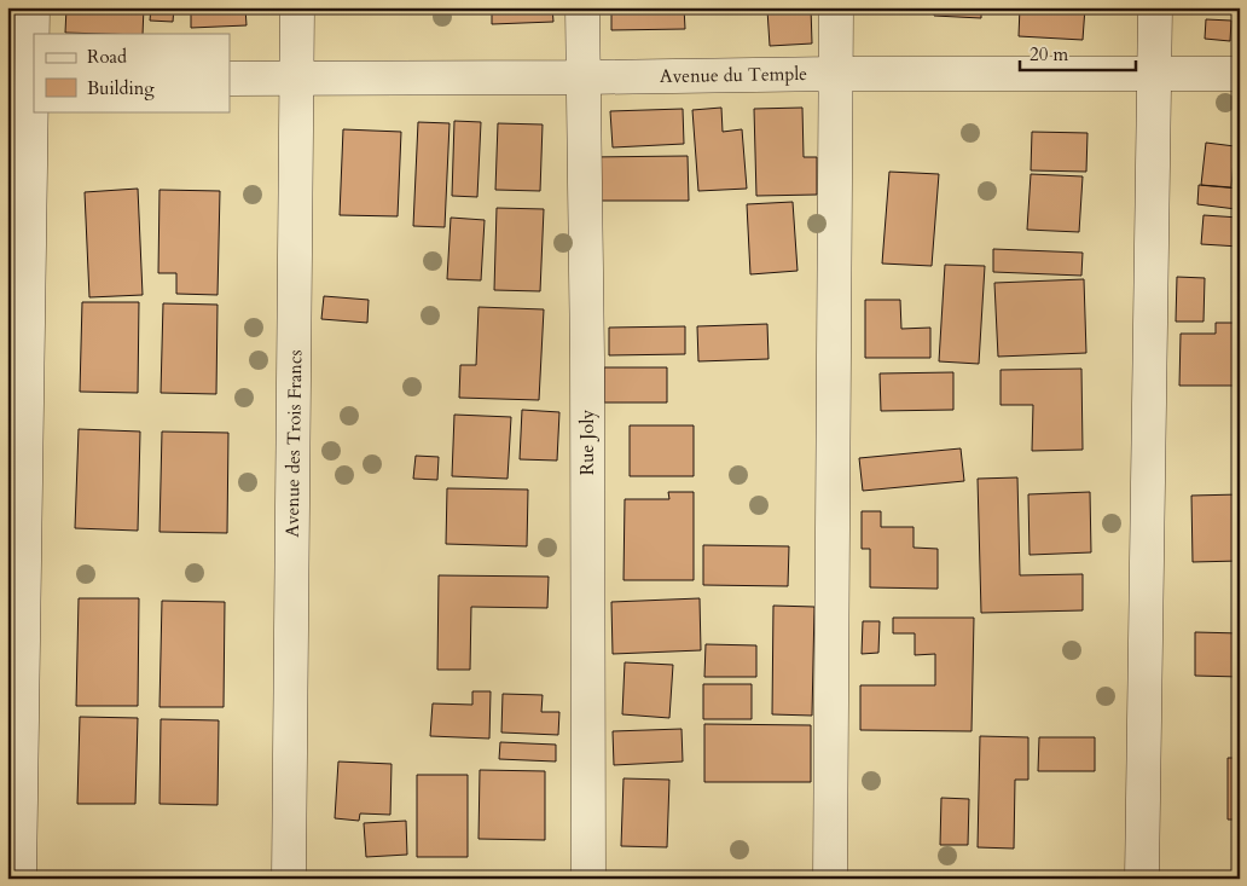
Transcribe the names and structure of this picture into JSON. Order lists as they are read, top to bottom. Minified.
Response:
{"streets":{"street":["Avenue du Temple","Rue Joly","Avenue des Trois Francs"]},"crossings":[["Avenue du Temple","Rue Joly"],["Avenue du Temple","Avenue des Trois Francs"]],"legend":["Road","Building"],"scale_bar":"20 m"}
